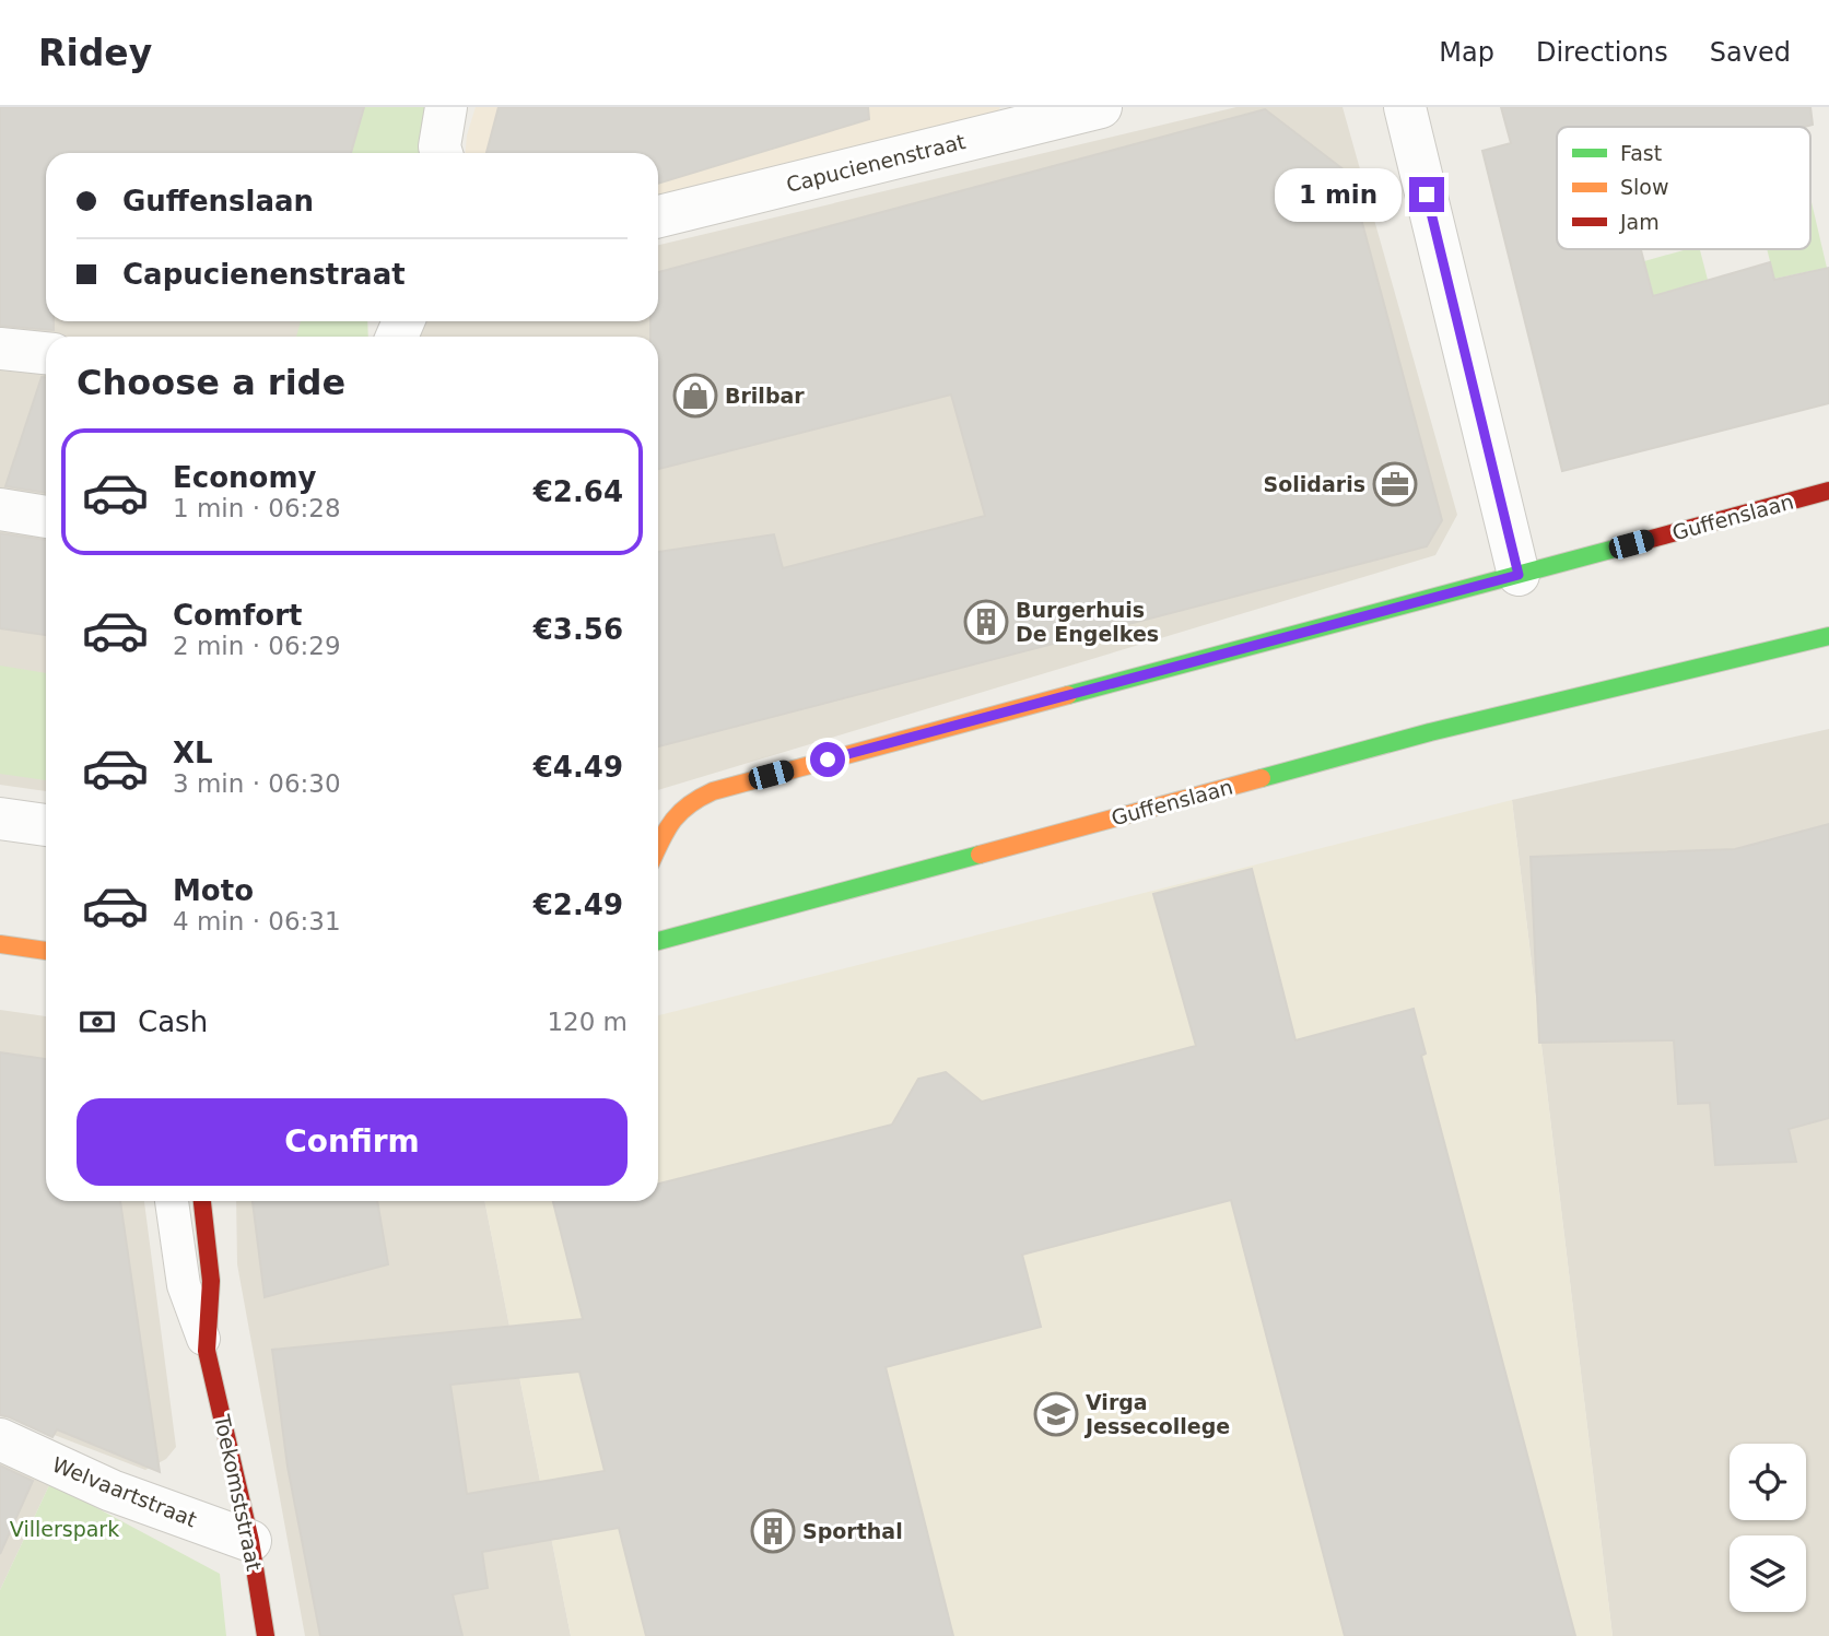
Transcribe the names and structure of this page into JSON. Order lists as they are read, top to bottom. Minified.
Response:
{"streets":{"main road":["Guffenslaan","Toekomststraat"],"street":["Capucienenstraat","Welvaartstraat"]},"crossings":[["Welvaartstraat","Toekomststraat"]],"parks":["Villerspark"],"places":{"shop":["Brilbar"],"office":["Solidaris"],"building":["Burgerhuis De Engelkes","Sporthal"],"school or university":["Virga Jessecollege"]},"legend":["Fast","Slow","Jam"],"page":{"header":"Ridey","nav":["Map","Directions","Saved"],"banner":["Guffenslaan","Capucienenstraat"],"bubble":"1 min","heading":"Choose a ride","list":[{"name":"Economy","note":"1 min · 06:28","value":"€2.64"},{"name":"Comfort","note":"2 min · 06:29","value":"€3.56"},{"name":"XL","note":"3 min · 06:30","value":"€4.49"},{"name":"Moto","note":"4 min · 06:31","value":"€2.49"}],"pay":["Cash","120 m"],"buttons":"Confirm"}}
